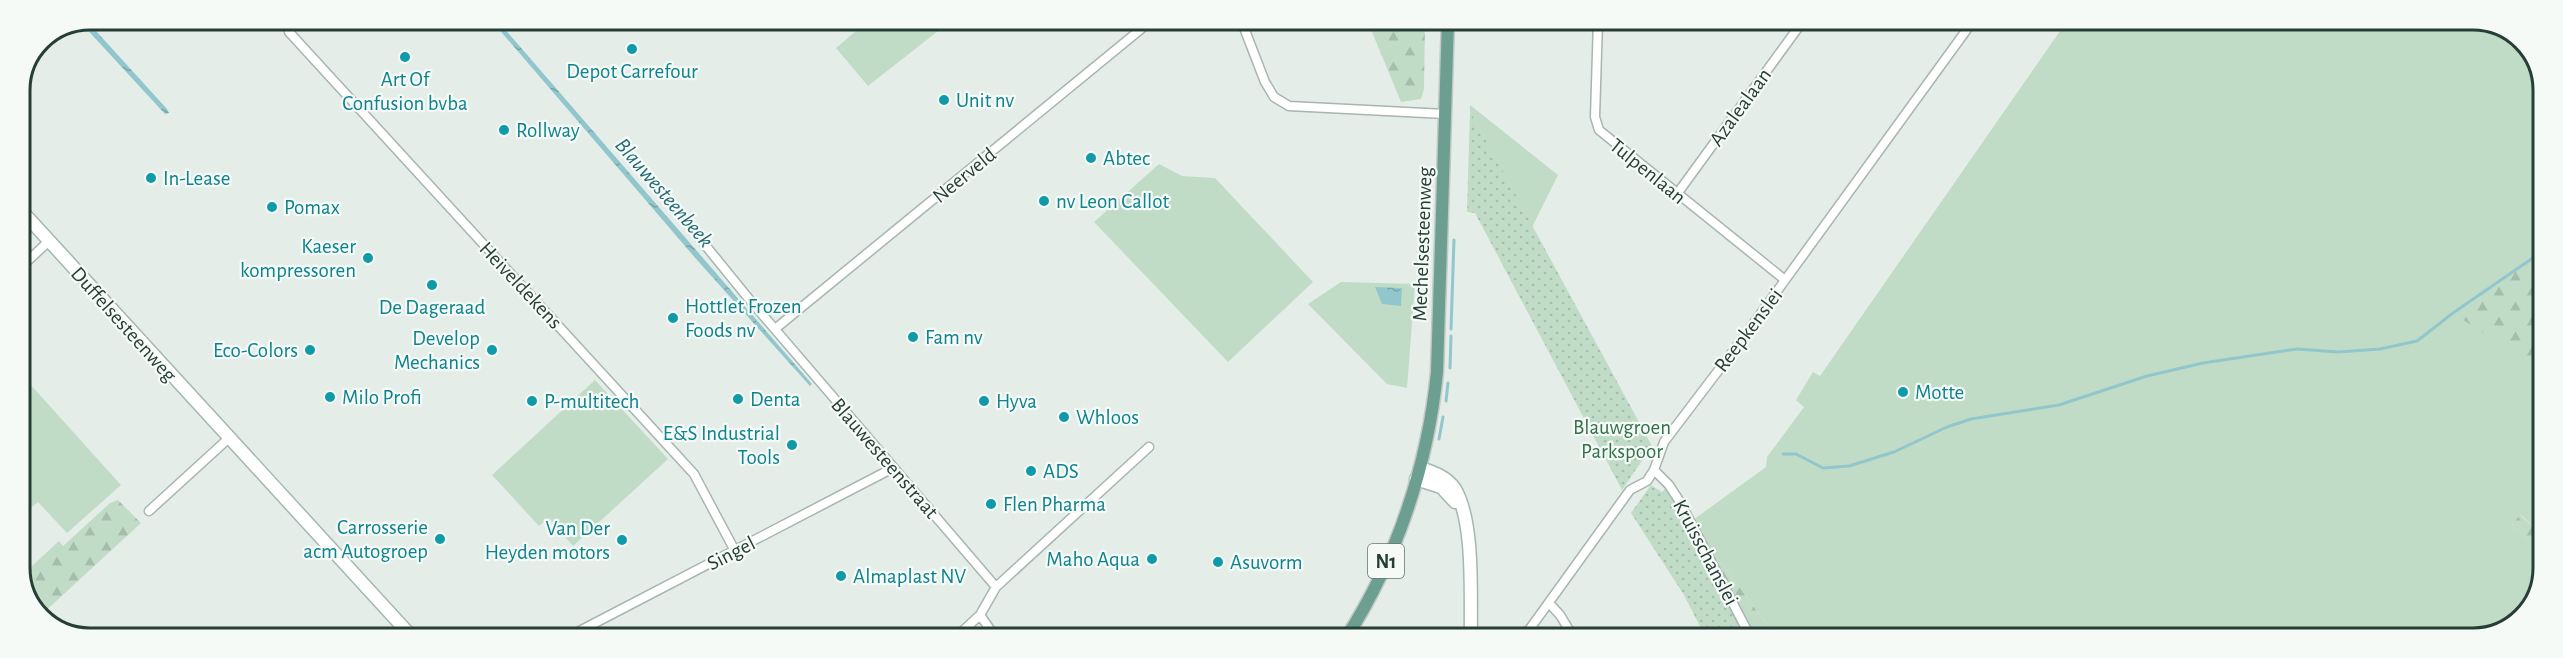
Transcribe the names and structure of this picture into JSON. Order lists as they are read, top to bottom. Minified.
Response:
{"streets":{"main road":["Mechelsesteenweg","N1"],"street":["Azalealaan","Tulpenlaan","Neerveld","Heiveldekens","Duffelsesteenweg","Reepkenslei","Blauwesteenstraat","Kruisschanslei","Singel"]},"crossings":[["Azalealaan","Tulpenlaan"],["Tulpenlaan","Reepkenslei"],["Neerveld","Blauwesteenstraat"],["Mechelsesteenweg","N1"],["Heiveldekens","Singel"],["Reepkenslei","Kruisschanslei"],["Blauwesteenstraat","Singel"]],"water":["Blauwesteenbeek"],"parks":["Blauwgroen Parkspoor"],"places":["Depot Carrefour","Art Of Confusion bvba","Unit nv","Rollway","Abtec","In-Lease","nv Leon Callot","Pomax","Kaeser kompressoren","De Dageraad","Hottlet Frozen Foods nv","Fam nv","Eco-Colors","Develop Mechanics","Motte","Milo Profi","Denta","P-multitech","Hyva","Whloos","E&S Industrial Tools","ADS","Flen Pharma","Carrosserie acm Autogroep","Van Der Heyden motors","Maho Aqua","Asuvorm","Almaplast NV"]}
